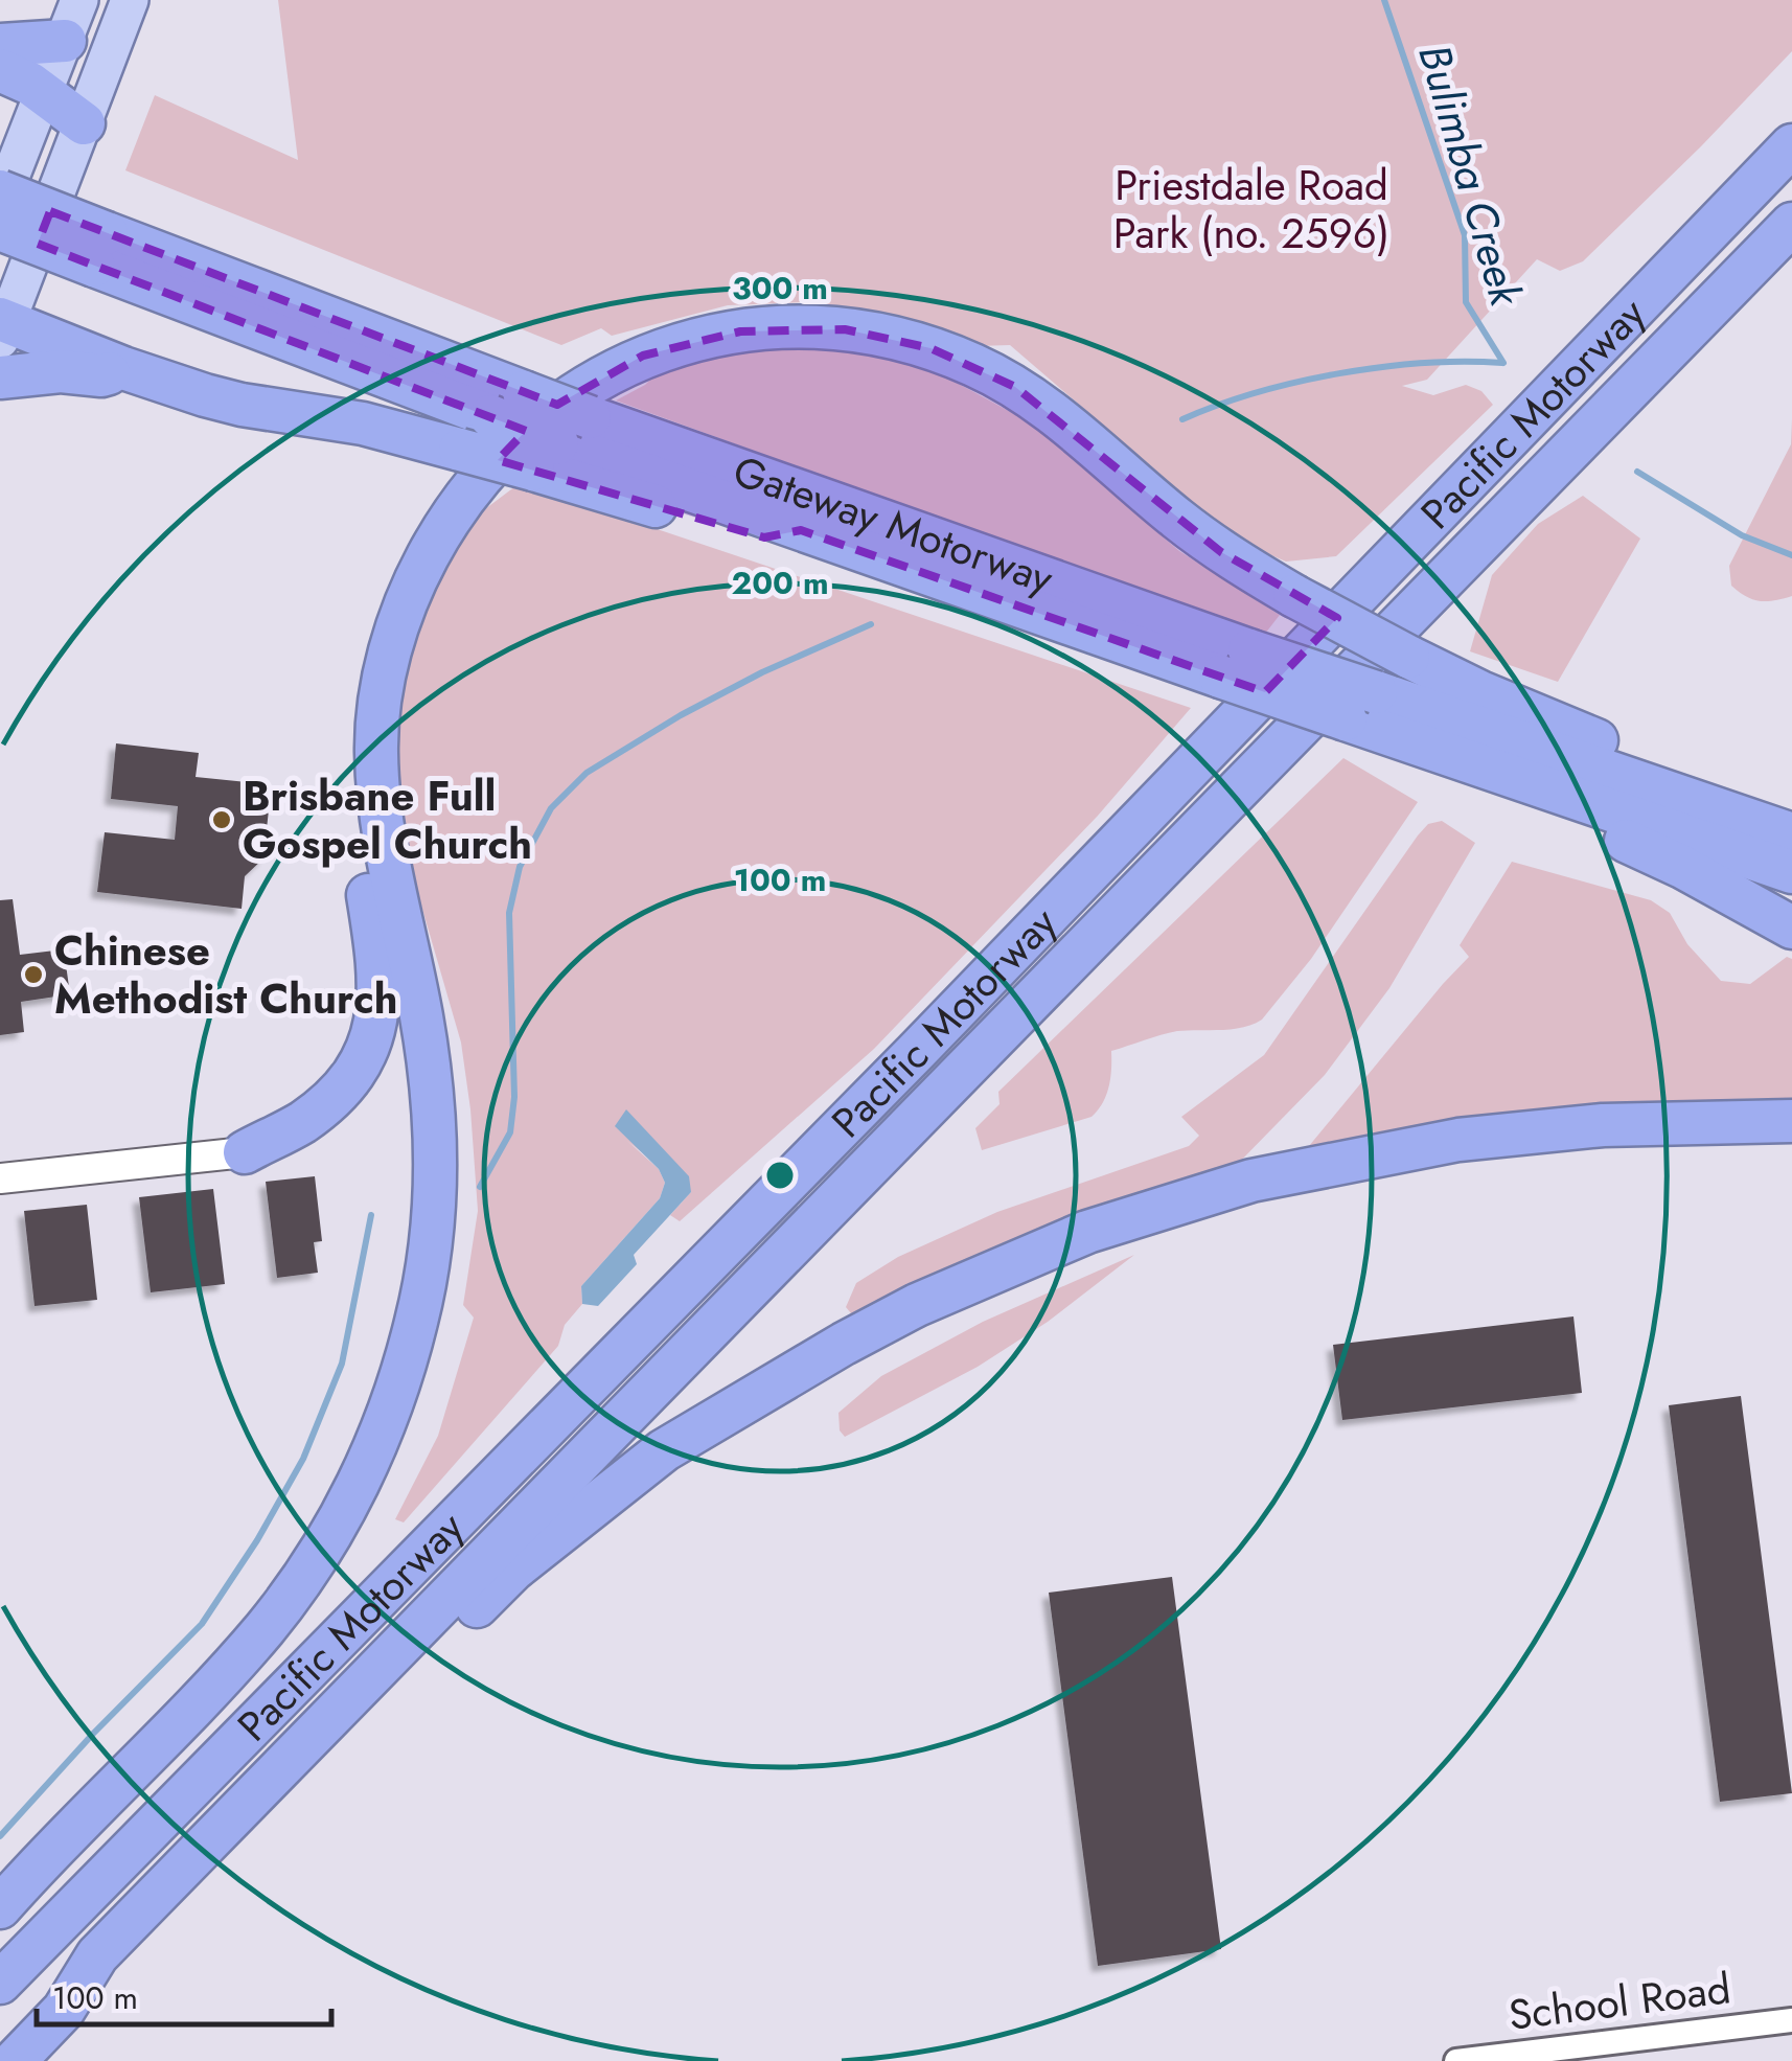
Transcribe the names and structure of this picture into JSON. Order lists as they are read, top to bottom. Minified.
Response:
{"streets":{"highway":["Pacific Motorway","Gateway Motorway"],"street":["School Road"]},"water":["Bulimba Creek"],"parks":["Priestdale Road Park (no. 2596)"],"places":["Brisbane Full Gospel Church","Chinese Methodist Church"],"scale_bar":"100 m","rings":["300 m","200 m","100 m"]}
